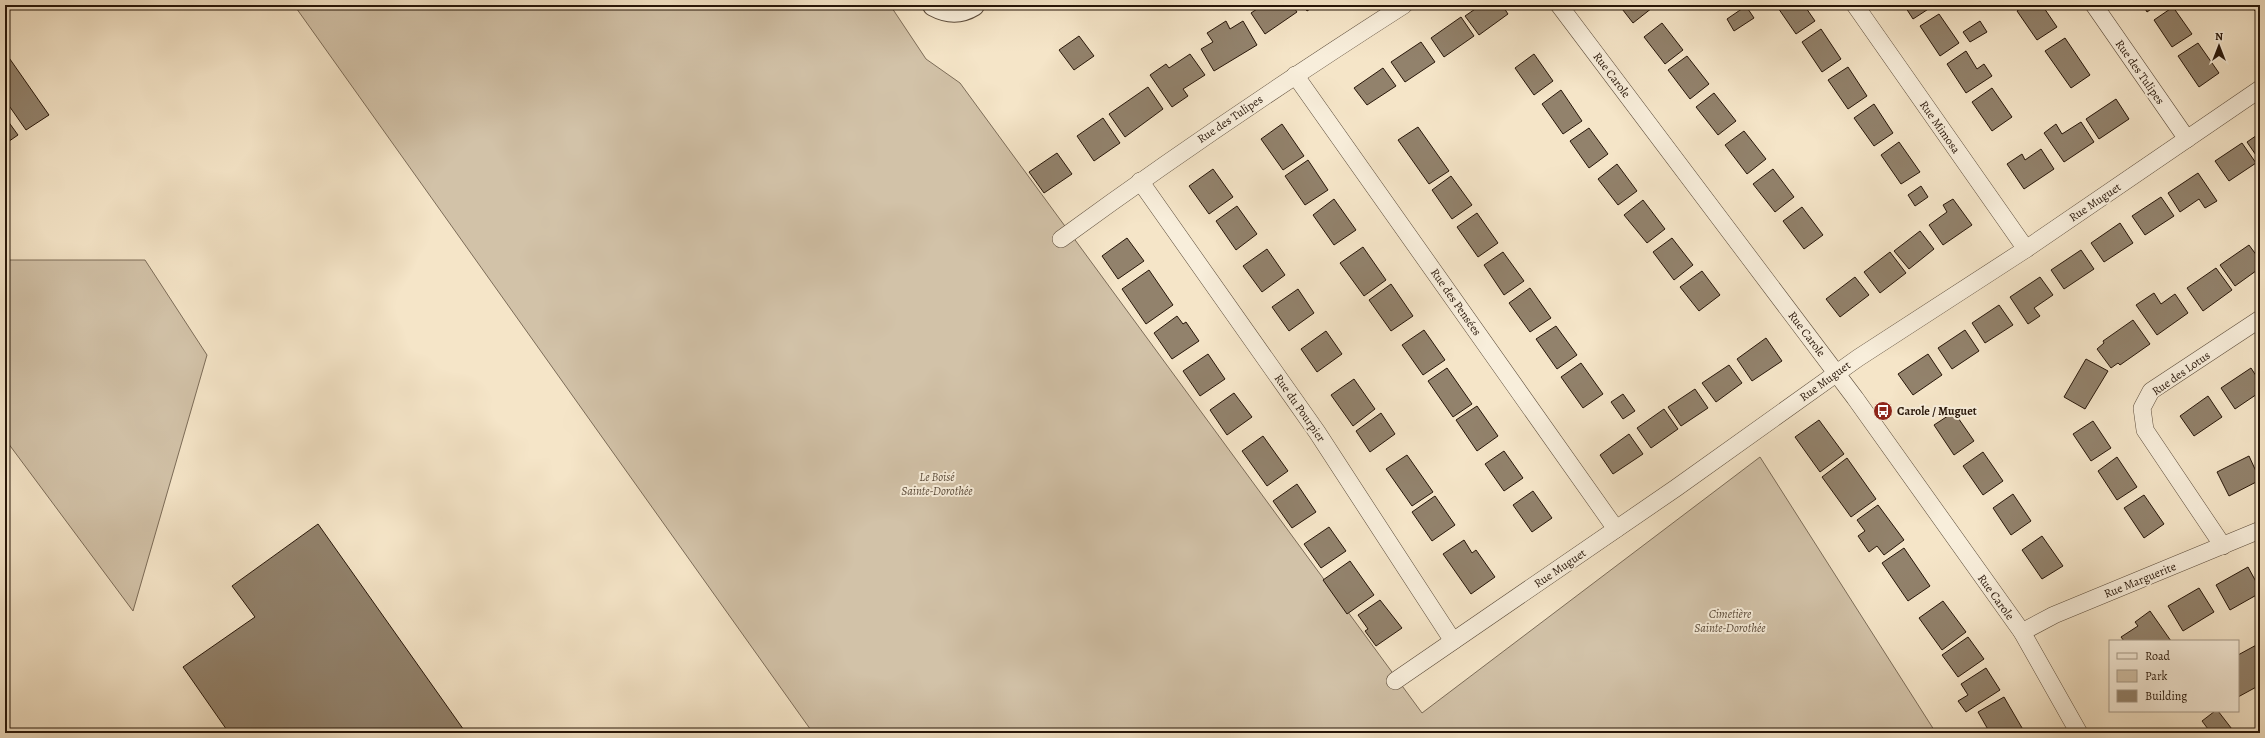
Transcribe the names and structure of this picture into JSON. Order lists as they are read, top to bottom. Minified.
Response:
{"streets":{"street":["Rue des Tulipes","Rue Carole","Rue Mimosa","Rue Muguet","Rue des Pensées","Rue des Lotus","Rue du Pourpier","Rue Marguerite"]},"crossings":[["Rue des Tulipes","Rue Muguet"],["Rue des Tulipes","Rue des Pensées"],["Rue des Tulipes","Rue du Pourpier"],["Rue Carole","Rue Muguet"],["Rue Carole","Rue Marguerite"],["Rue Mimosa","Rue Muguet"],["Rue Muguet","Rue des Pensées"],["Rue Muguet","Rue du Pourpier"],["Rue des Lotus","Rue Marguerite"]],"parks":["Le Boisé Sainte-Dorothée","Cimetière Sainte-Dorothée"],"places":{"bus stop":["Carole / Muguet"]},"legend":["Road","Park","Building"],"north":"top"}
